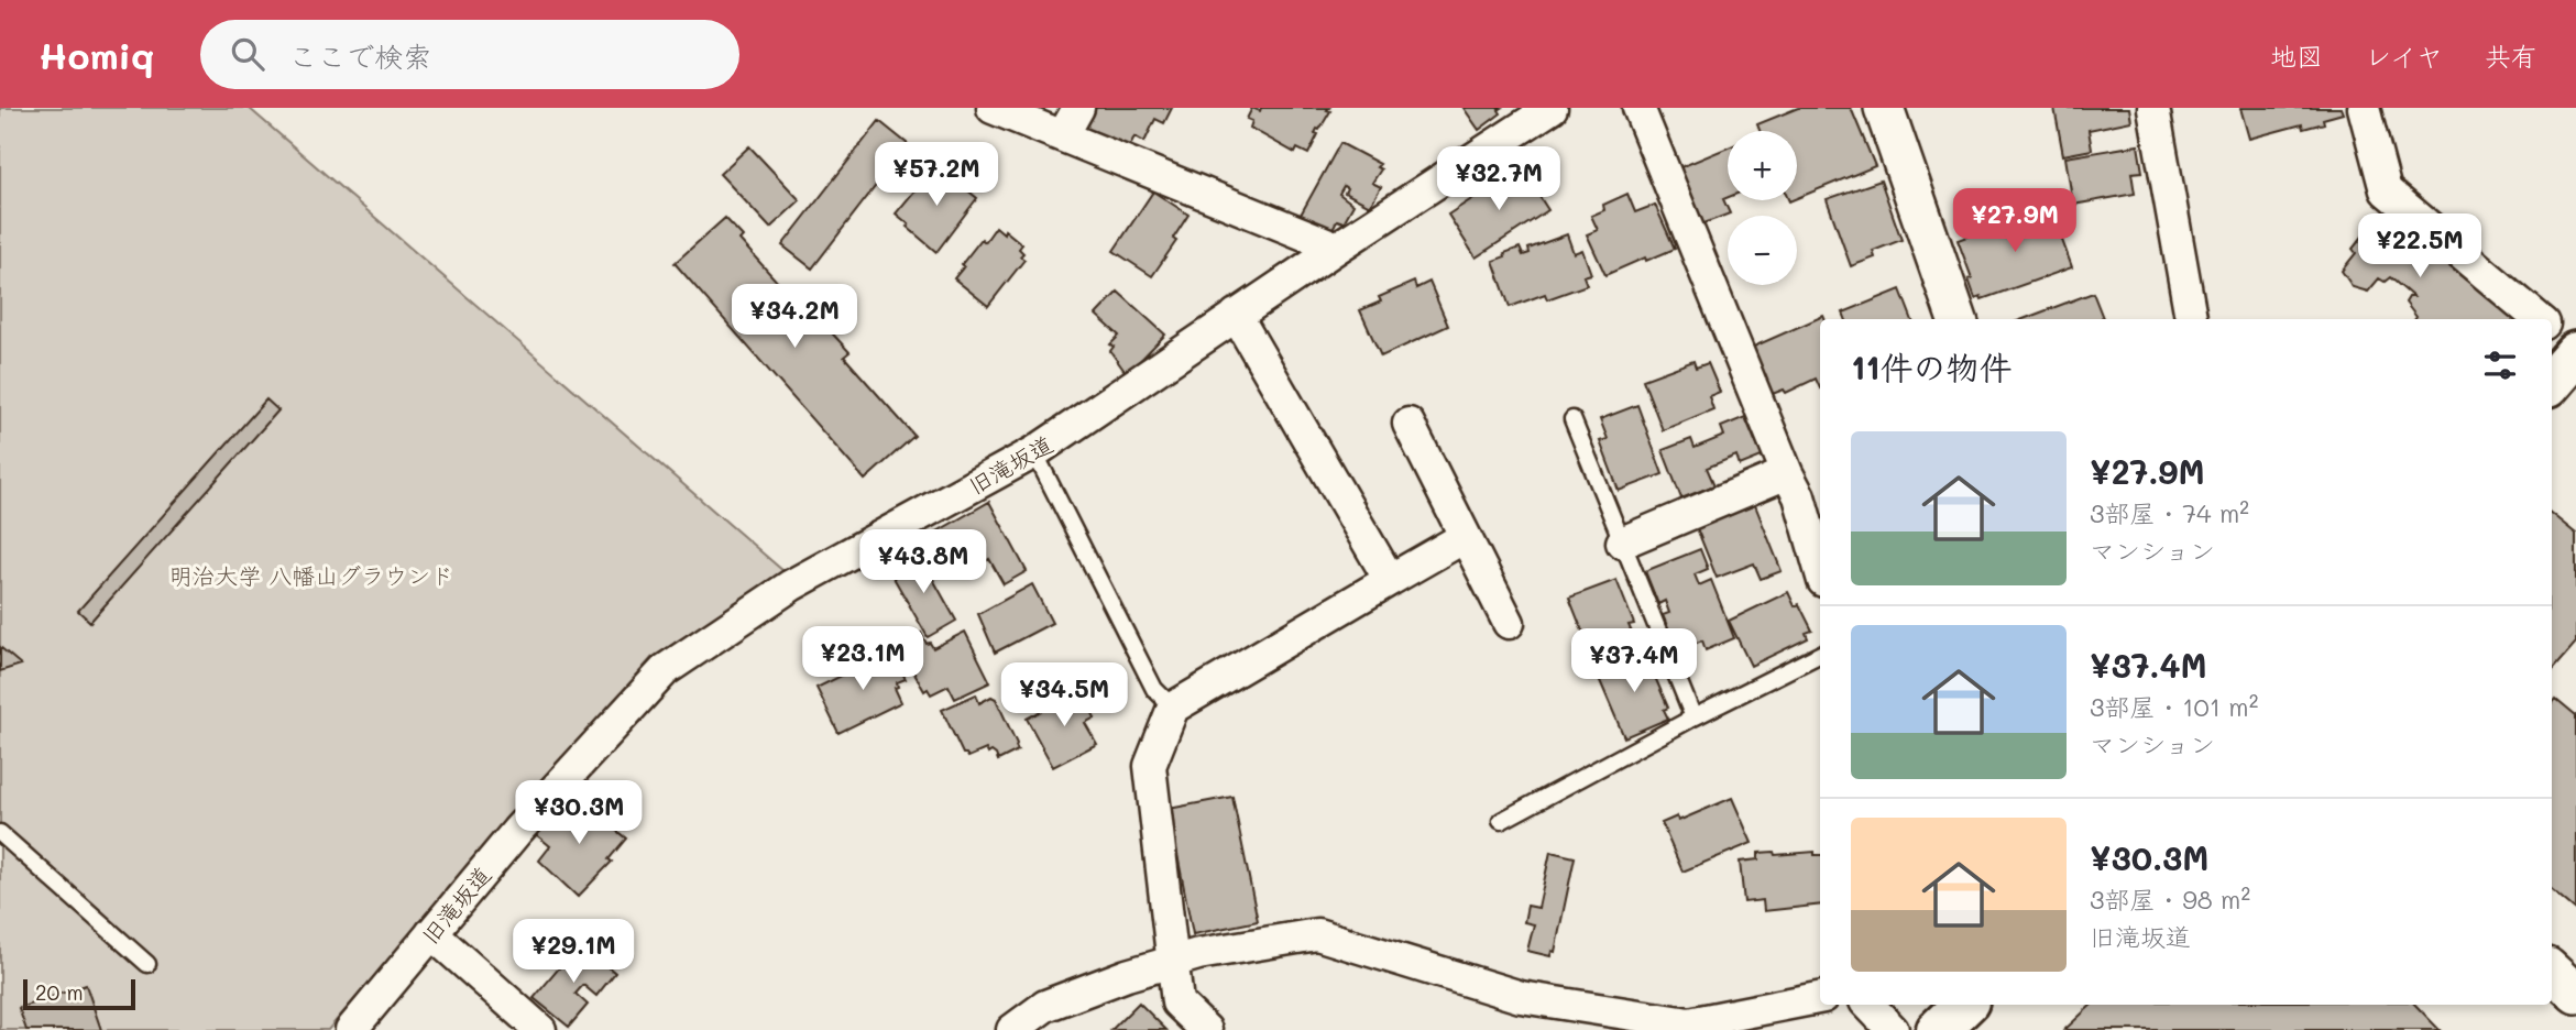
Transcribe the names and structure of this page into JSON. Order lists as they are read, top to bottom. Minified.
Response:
{"streets":{"street":["旧滝坂道"]},"parks":["明治大学 八幡山グラウンド"],"scale_bar":"20 m","page":{"header":"Homiq","search":"ここで検索","nav":["地図","レイヤ","共有"],"map_buttons":["+","−"],"price":["¥57.2M","¥32.7M","¥27.9M","¥22.5M","¥34.2M","¥43.8M","¥23.1M","¥37.4M","¥34.5M","¥30.3M","¥29.1M"],"heading":"11件の物件","list":[{"name":"¥27.9M","note":"3部屋 · 74 m² · マンション"},{"name":"¥37.4M","note":"3部屋 · 101 m² · マンション"},{"name":"¥30.3M","note":"3部屋 · 98 m² · 旧滝坂道"}],"scale":"20 m"}}
